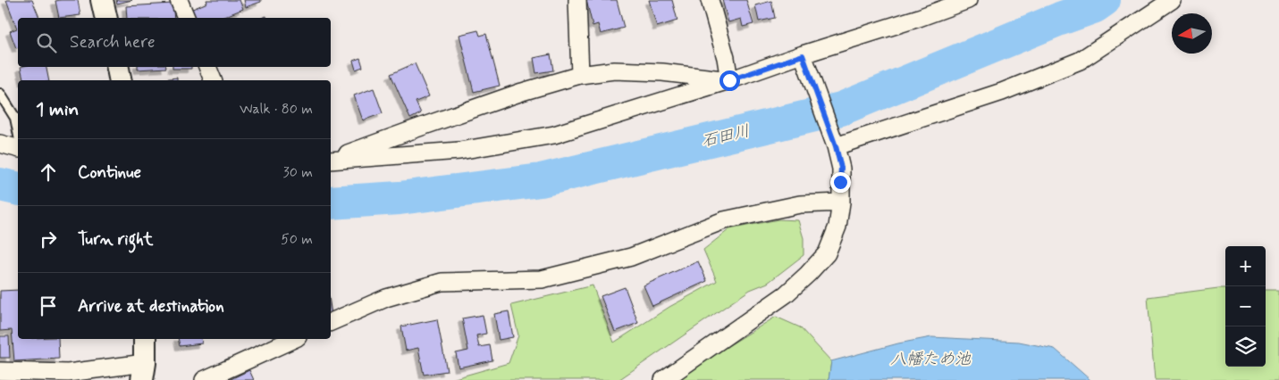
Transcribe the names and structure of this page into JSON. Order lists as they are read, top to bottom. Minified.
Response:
{"water":["石田川","八幡ため池"],"north":"left","page":{"search":"Search here","heading":["1 min","Walk · 80 m"],"list":[["Continue","30 m"],["Turn right","50 m"],"Arrive at destination"],"map_buttons":["+","−"]}}
